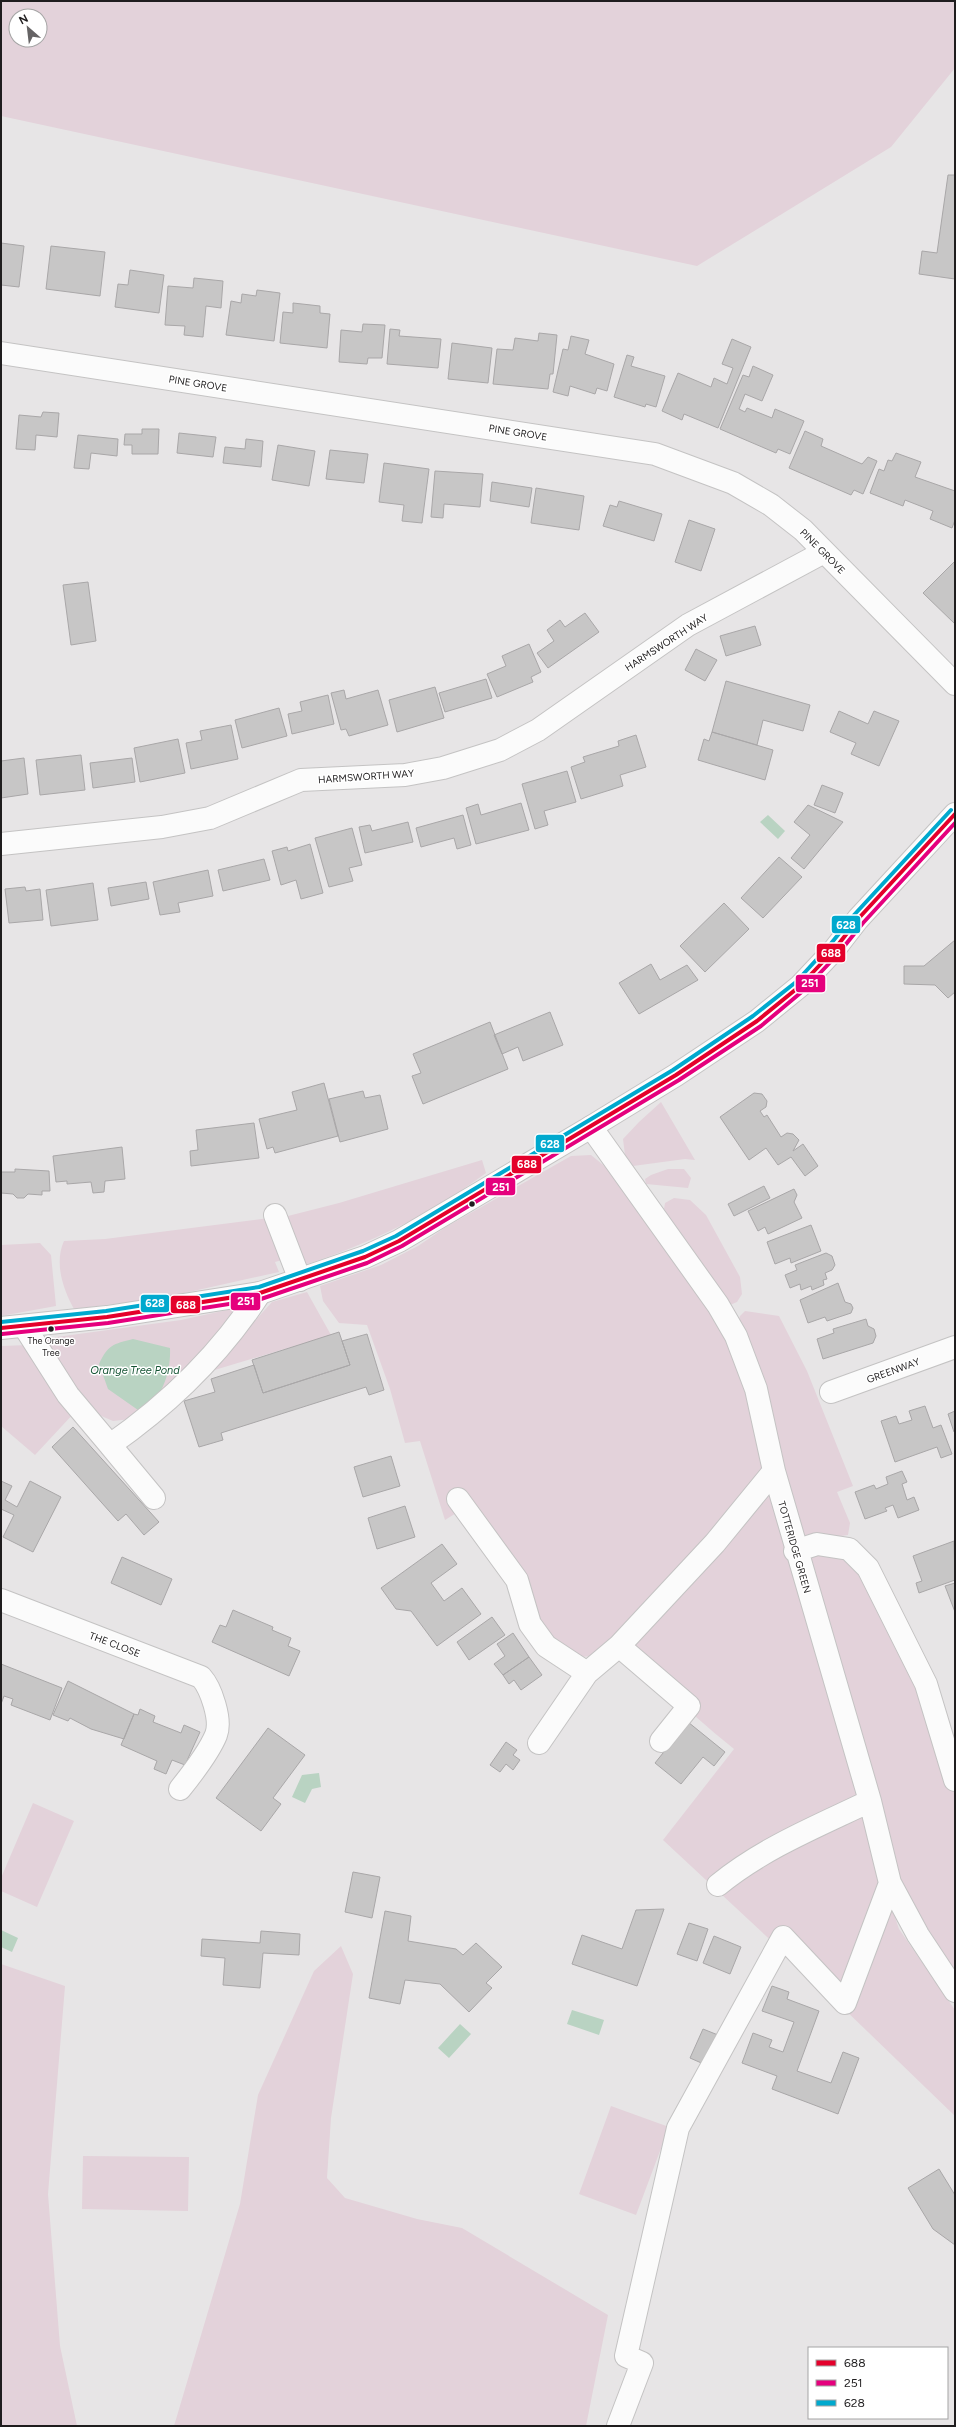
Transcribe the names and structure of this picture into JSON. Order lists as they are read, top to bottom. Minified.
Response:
{"streets":{"street":["PINE GROVE","HARMSWORTH WAY","GREENWAY","TOTTERIDGE GREEN","THE CLOSE"]},"crossings":[["PINE GROVE","HARMSWORTH WAY"]],"water":["Orange Tree Pond"],"places":["The Orange Tree"],"lines":["transit line 628","transit line 688","transit line 251"],"legend":["688","251","628"],"north":"top left"}
